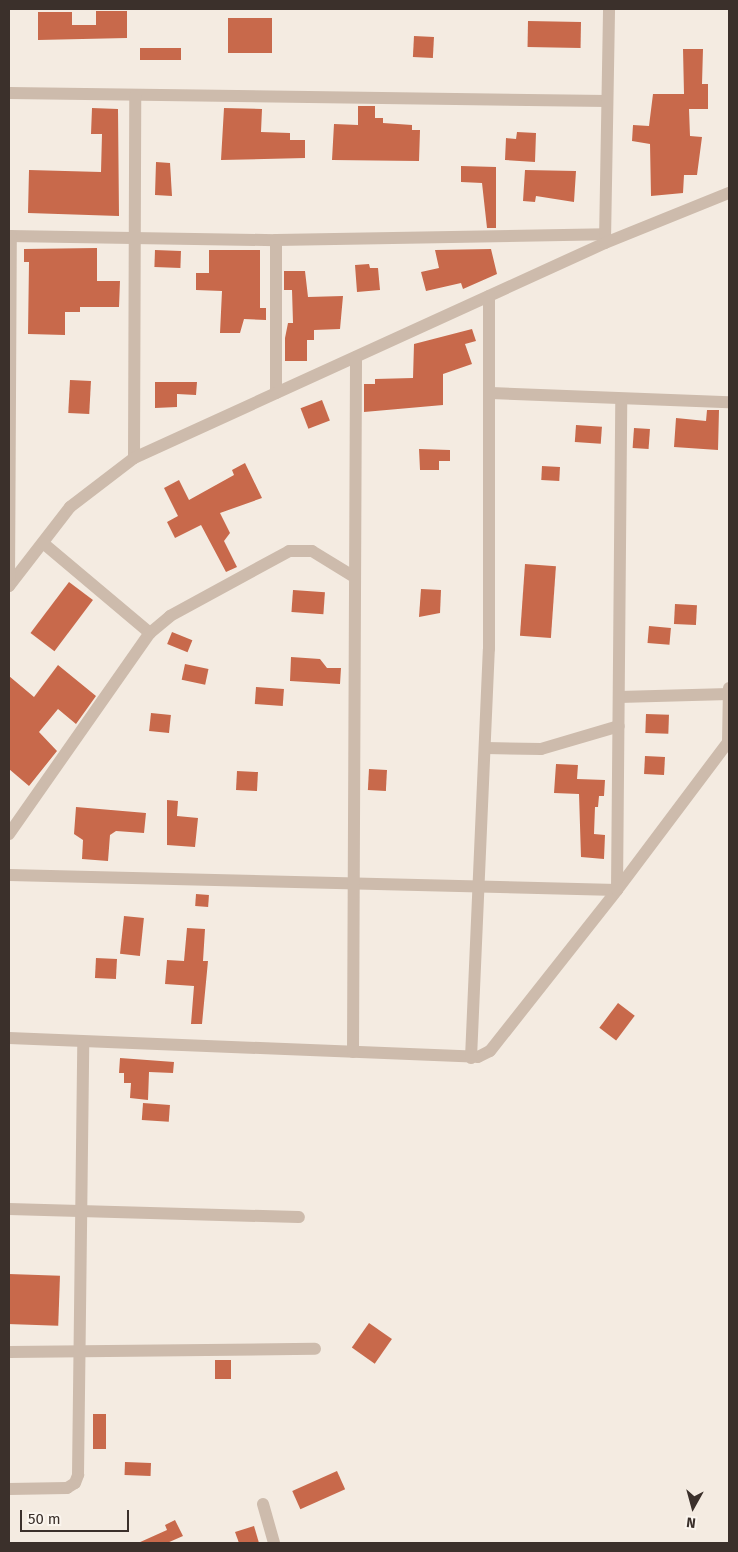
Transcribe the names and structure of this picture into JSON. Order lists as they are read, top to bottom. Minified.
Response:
{"scale_bar":"50 m","north":"bottom"}
